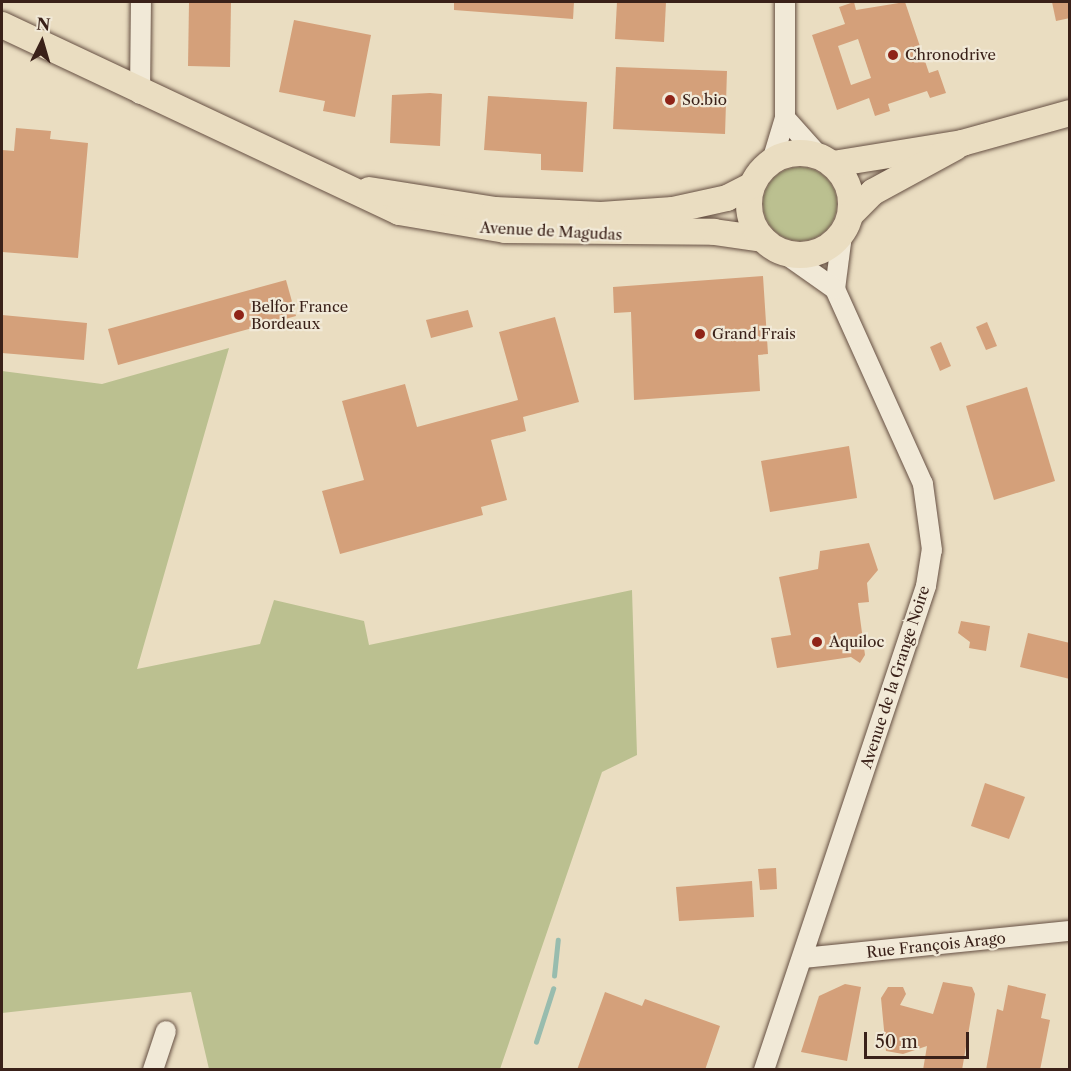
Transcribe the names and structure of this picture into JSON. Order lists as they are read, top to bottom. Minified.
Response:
{"streets":{"main road":["Avenue de Magudas"],"street":["Avenue de la Grange Noire","Rue François Arago"]},"crossings":[["Avenue de la Grange Noire","Rue François Arago"]],"places":["Chronodrive","So.bio","Belfor France Bordeaux","Grand Frais","Aquiloc"],"scale_bar":"50 m","north":"top"}
